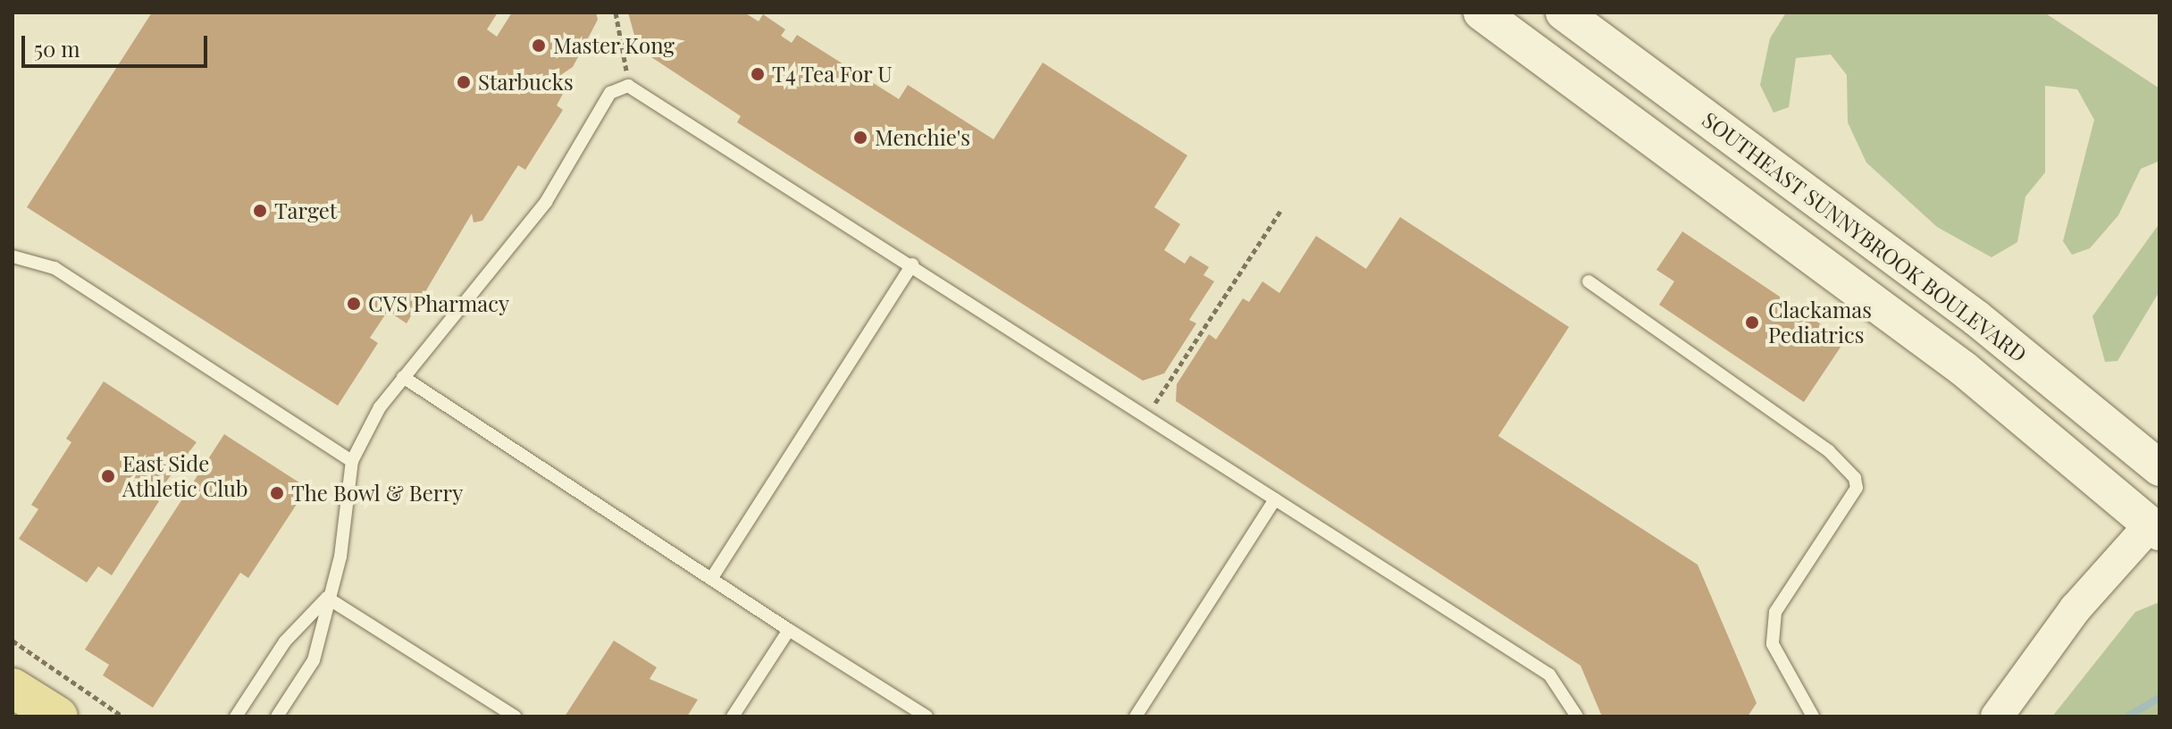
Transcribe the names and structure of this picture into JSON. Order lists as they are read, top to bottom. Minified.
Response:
{"streets":{"main road":["SOUTHEAST SUNNYBROOK BOULEVARD"]},"places":["Master Kong","T4 Tea For U","Starbucks","Menchie's","Target","CVS Pharmacy","Clackamas Pediatrics","East Side Athletic Club","The Bowl & Berry"],"scale_bar":"50 m"}
